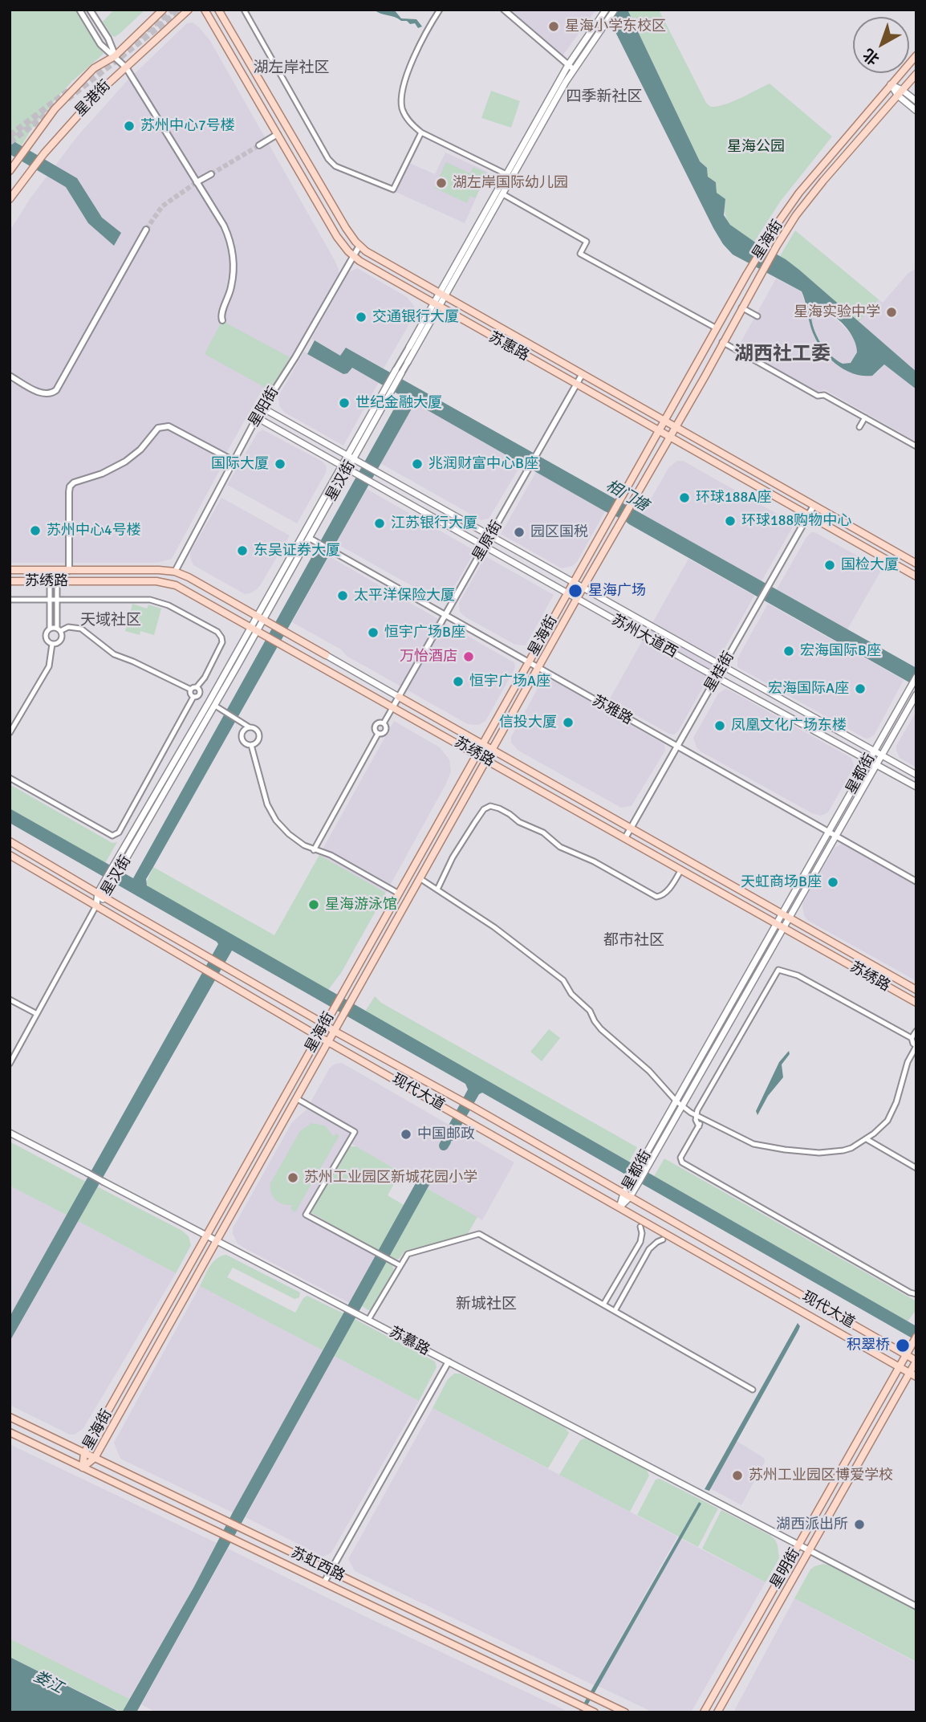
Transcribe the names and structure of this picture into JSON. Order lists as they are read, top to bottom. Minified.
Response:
{"streets":{"main road":["星港街","星海街","苏惠路","星汉街","苏绣路","苏州大道西","星都街","现代大道","苏慕路","苏虹西路","星明街"],"street":["星阳街","星原街","星桂街","苏雅路"]},"crossings":[["星海街","苏惠路"],["星海街","苏绣路"],["星海街","苏州大道西"],["星海街","苏雅路"],["星海街","现代大道"],["星海街","苏慕路"],["星海街","苏虹西路"],["苏惠路","星阳街"],["苏惠路","星汉街"],["苏惠路","星原街"],["苏惠路","星桂街"],["星阳街","苏绣路"],["星阳街","苏州大道西"],["星汉街","苏绣路"],["星汉街","苏州大道西"],["星汉街","苏雅路"],["星汉街","现代大道"],["星原街","苏绣路"],["星原街","苏州大道西"],["星原街","苏雅路"],["苏绣路","星桂街"],["苏绣路","星都街"],["苏州大道西","星桂街"],["苏州大道西","星都街"],["星桂街","苏雅路"],["苏雅路","星都街"],["星都街","现代大道"],["现代大道","星明街"],["苏慕路","星明街"]],"districts":["湖左岸社区","四季新社区","湖西社工委","天域社区","都市社区","新城社区"],"water":["相门塘","娄江"],"parks":["星海公园"],"places":["星海小学东校区","苏州中心7号楼","湖左岸国际幼儿园","星海实验中学","交通银行大厦","世纪金融大厦","国际大厦","兆润财富中心B座","环球188A座","环球188购物中心","江苏银行大厦","苏州中心4号楼","园区国税","东吴证券大厦","国检大厦","星海广场","太平洋保险大厦","恒宇广场B座","宏海国际B座","万怡酒店","恒宇广场A座","宏海国际A座","信投大厦","凤凰文化广场东楼","天虹商场B座","星海游泳馆","中国邮政","苏州工业园区新城花园小学","积翠桥","苏州工业园区博爱学校","湖西派出所"],"north":"bottom left"}
